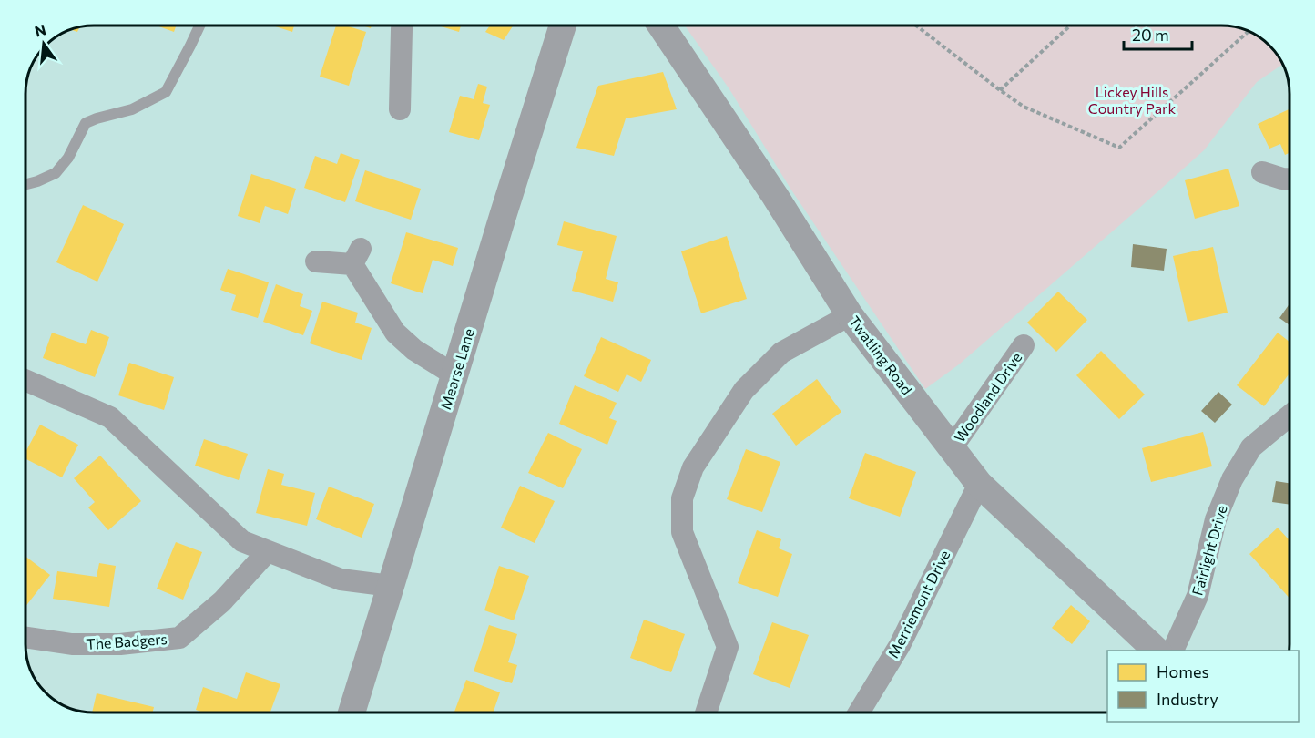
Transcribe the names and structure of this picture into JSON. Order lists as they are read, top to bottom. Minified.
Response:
{"streets":{"street":["Twatling Road","Mearse Lane","Woodland Drive","Fairlight Drive","Merriemont Drive","The Badgers"]},"crossings":[["Twatling Road","Woodland Drive"],["Twatling Road","Merriemont Drive"]],"parks":["Lickey Hills Country Park"],"legend":["Homes","Industry"],"scale_bar":"20 m","north":"top"}
